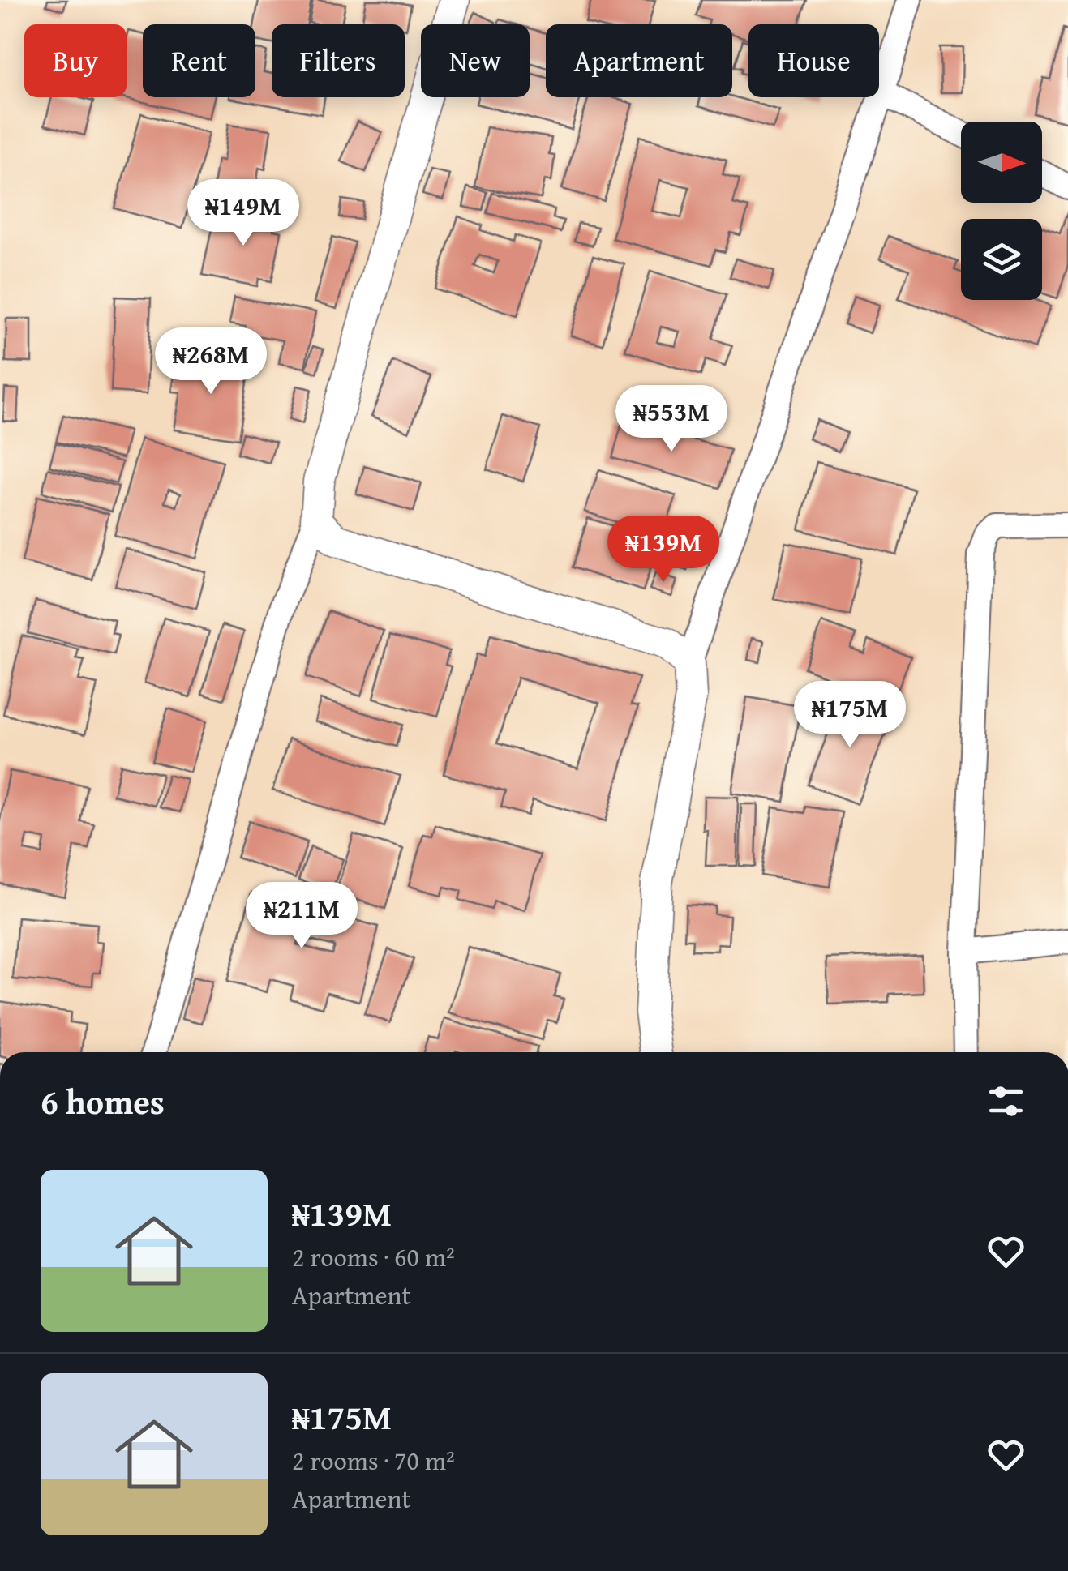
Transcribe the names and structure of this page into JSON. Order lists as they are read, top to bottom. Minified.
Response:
{"north":"right","page":{"chip":["Buy","Rent","Filters","New","Apartment","House"],"price":["₦149M","₦268M","₦553M","₦139M","₦175M","₦211M"],"heading":"6 homes","list":[{"name":"₦139M","note":"2 rooms · 60 m² · Apartment"},{"name":"₦175M","note":"2 rooms · 70 m² · Apartment"}]}}
